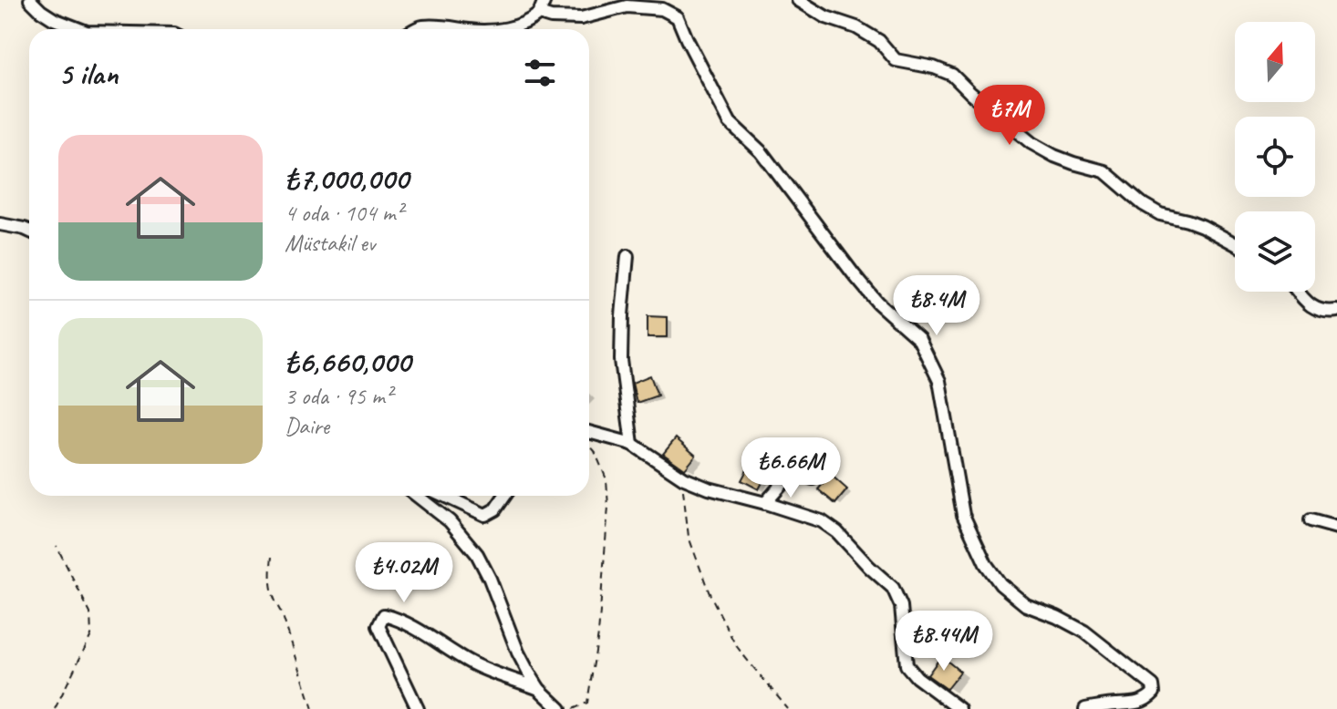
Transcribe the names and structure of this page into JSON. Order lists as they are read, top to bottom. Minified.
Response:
{"north":"top","page":{"heading":"5 ilan","price":["₺7M","₺8.4M","₺6.66M","₺4.02M","₺8.44M"],"list":[{"name":"₺7,000,000","note":"4 oda · 104 m² · Müstakil ev"},{"name":"₺6,660,000","note":"3 oda · 95 m² · Daire"}]}}
